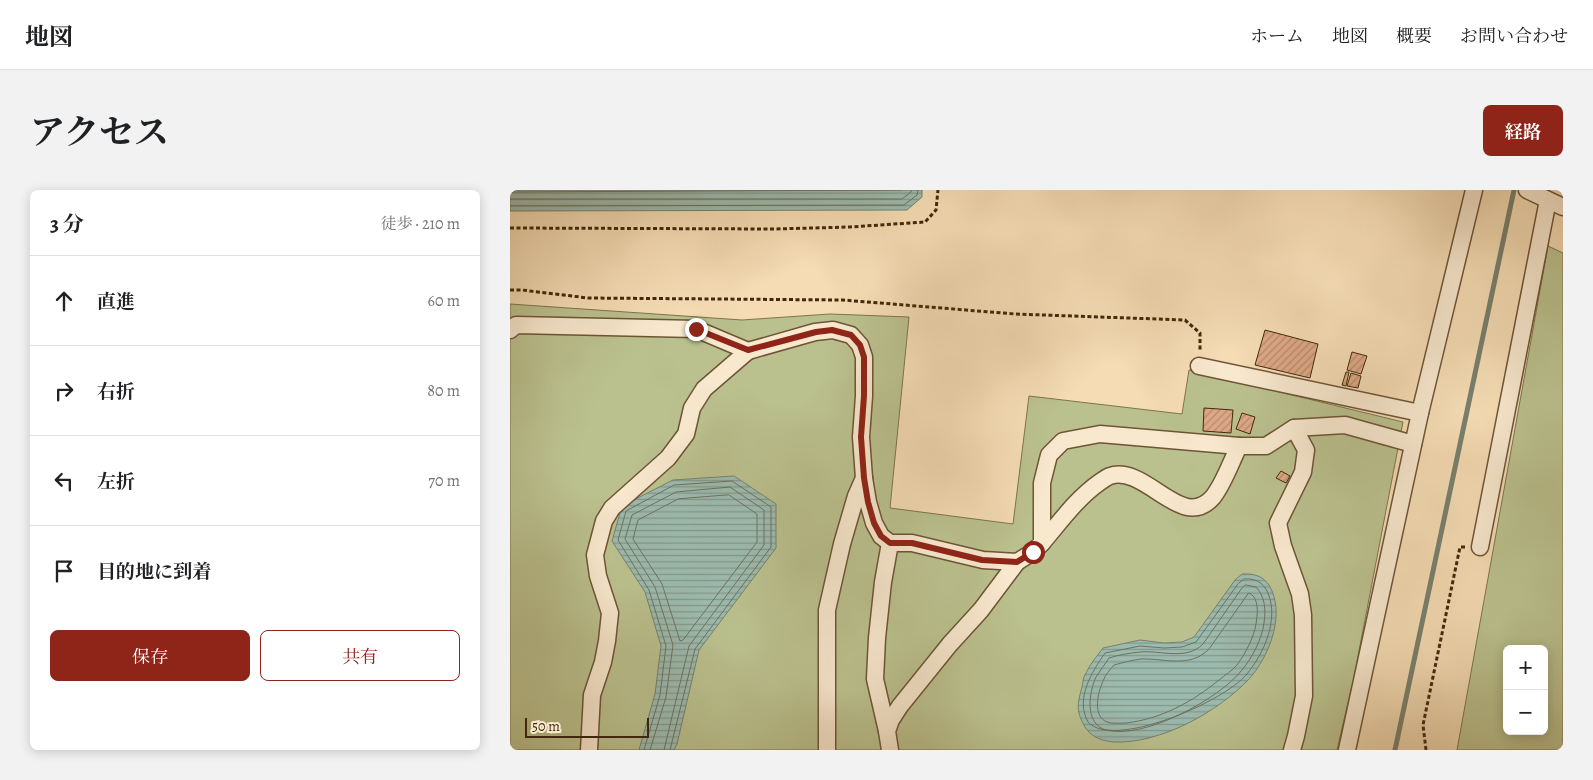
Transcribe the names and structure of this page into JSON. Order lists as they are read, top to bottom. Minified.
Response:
{"scale_bar":"50 m","page":{"header":"地図","nav":["ホーム","地図","概要","お問い合わせ"],"title":"アクセス","buttons":["経路",["保存","共有"]],"heading":["3 分","徒歩 · 210 m"],"list":[["直進","60 m"],["右折","80 m"],["左折","70 m"],"目的地に到着"],"map_buttons":["+","−"],"scale":"50 m"}}
